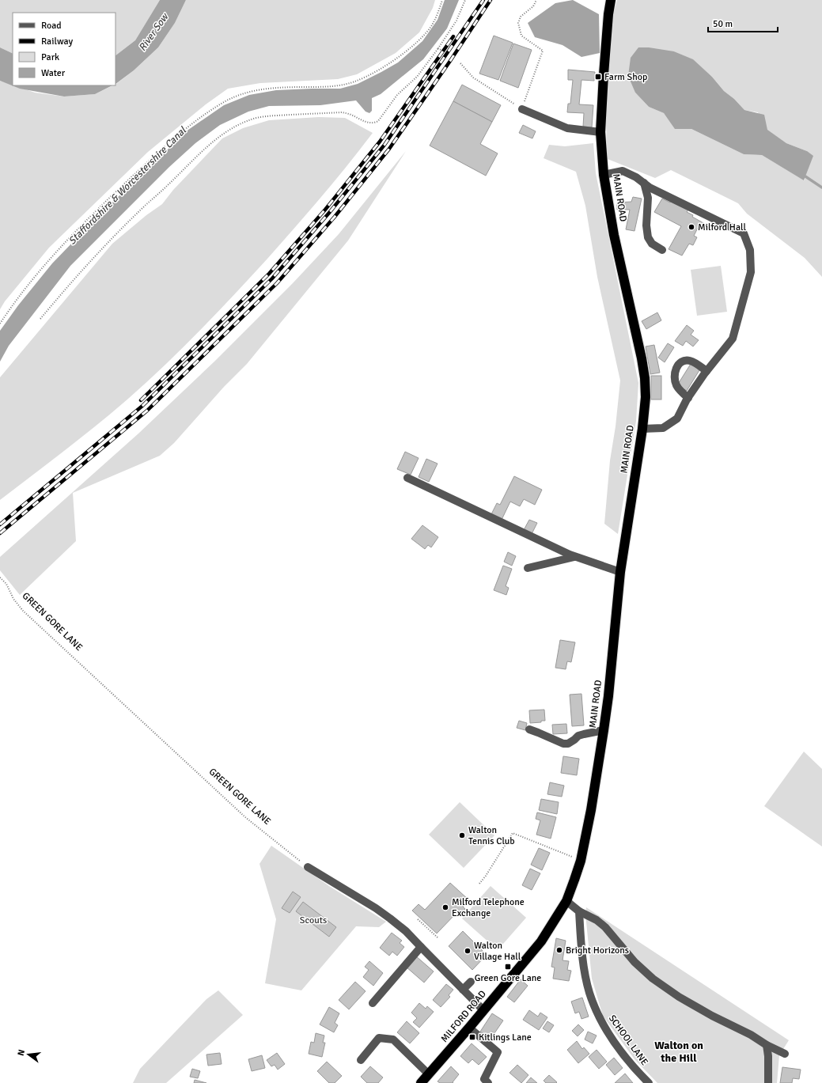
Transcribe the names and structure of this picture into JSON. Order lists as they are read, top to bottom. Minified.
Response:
{"streets":{"highway":["MAIN ROAD","MILFORD ROAD"],"street":["SCHOOL LANE"],"path":["GREEN GORE LANE"]},"crossings":[["MAIN ROAD","MILFORD ROAD"]],"districts":["Walton on the Hill"],"water":["River Sow","Staffordshire & Worcestershire Canal"],"parks":["Scouts"],"places":{"transit":["Farm Shop","Green Gore Lane","Kitlings Lane"],"other":["Milford Hall","Walton Tennis Club","Milford Telephone Exchange","Bright Horizons","Walton Village Hall"]},"legend":["Road","Railway","Park","Water"],"scale_bar":"50 m","north":"left"}
